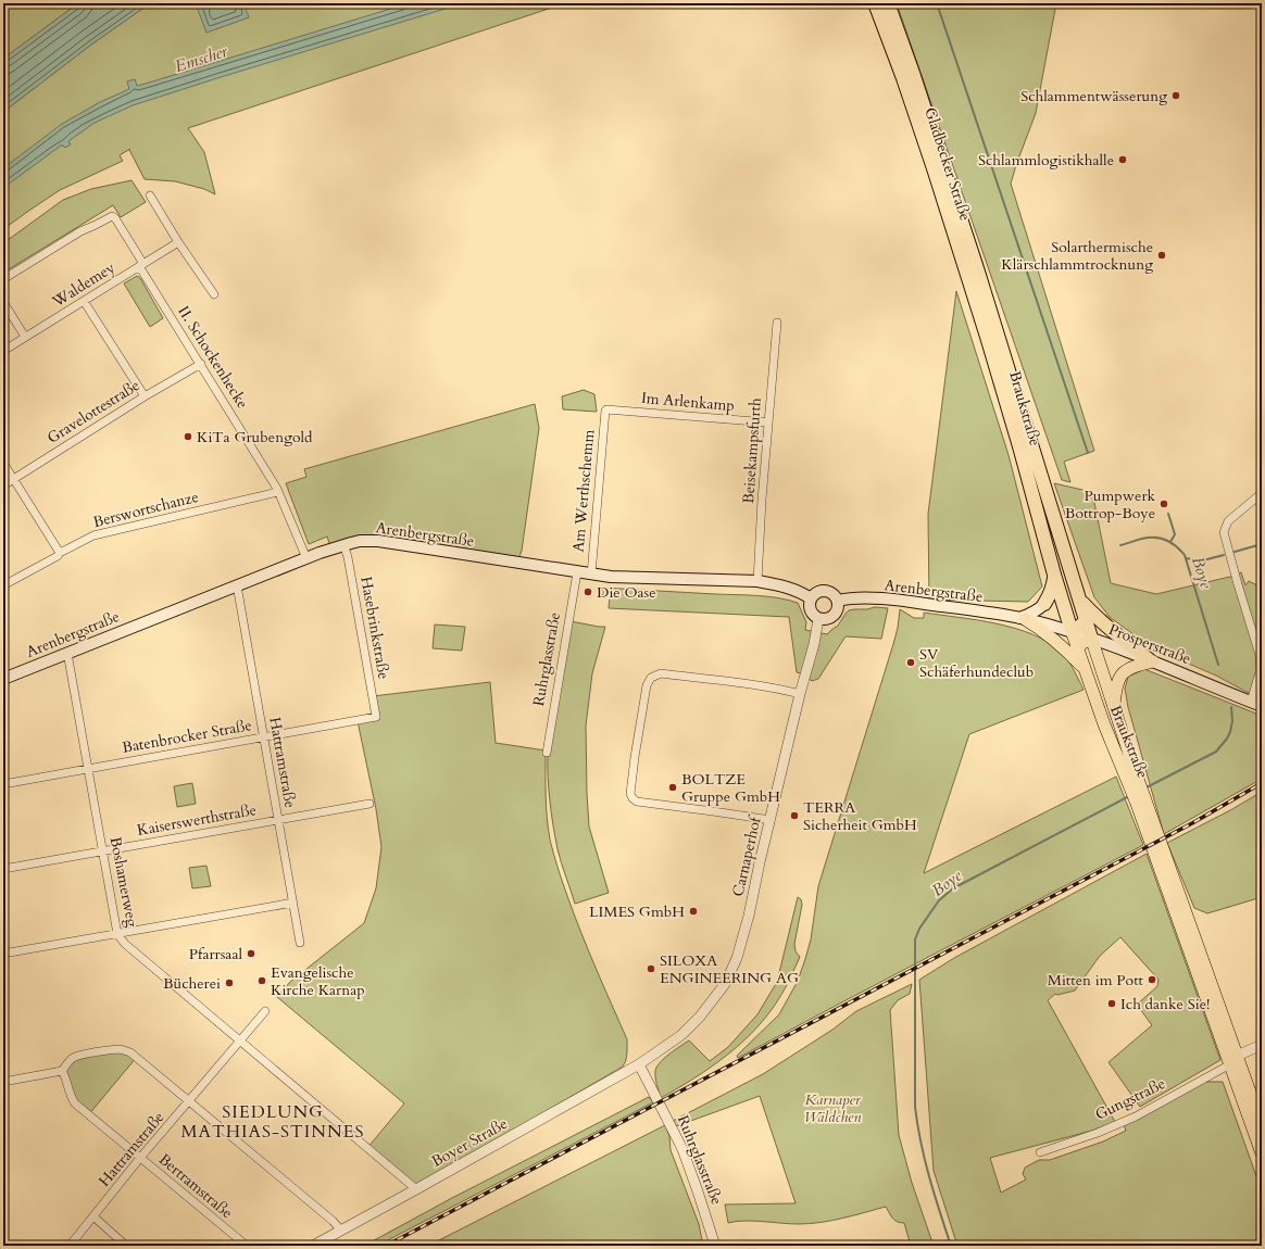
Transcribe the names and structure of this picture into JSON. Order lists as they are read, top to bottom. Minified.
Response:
{"streets":{"highway":["Gladbecker Straße","Braukstraße"],"main road":["Arenbergstraße","Prosperstraße"],"street":["Waldemey","II. Schockenhecke","Im Arlenkamp","Gravelottestraße","Beisekampsfurth","Am Werthschemm","Berswortschanze","Hasebrinkstraße","Ruhrglasstraße","Batenbrocker Straße","Hattramstraße","Kaiserswerthstraße","Carnaperhof","Boshamerweg","Gungstraße","Boyer Straße","Bertramstraße"]},"crossings":[["Gladbecker Straße","Braukstraße"],["Waldemey","II. Schockenhecke"],["II. Schockenhecke","Gravelottestraße"],["II. Schockenhecke","Berswortschanze"],["II. Schockenhecke","Arenbergstraße"],["Im Arlenkamp","Beisekampsfurth"],["Im Arlenkamp","Am Werthschemm"],["Braukstraße","Prosperstraße"],["Braukstraße","Gungstraße"],["Beisekampsfurth","Arenbergstraße"],["Am Werthschemm","Arenbergstraße"],["Arenbergstraße","Hasebrinkstraße"],["Arenbergstraße","Prosperstraße"],["Arenbergstraße","Ruhrglasstraße"],["Arenbergstraße","Hattramstraße"],["Arenbergstraße","Carnaperhof"],["Arenbergstraße","Boshamerweg"],["Hasebrinkstraße","Batenbrocker Straße"],["Ruhrglasstraße","Carnaperhof"],["Ruhrglasstraße","Boyer Straße"],["Batenbrocker Straße","Hattramstraße"],["Batenbrocker Straße","Boshamerweg"],["Hattramstraße","Kaiserswerthstraße"],["Hattramstraße","Boshamerweg"],["Hattramstraße","Bertramstraße"],["Kaiserswerthstraße","Boshamerweg"],["Carnaperhof","Boyer Straße"],["Boshamerweg","Boyer Straße"]],"districts":["SIEDLUNG MATHIAS-STINNES"],"water":["Emscher","Boye"],"parks":["Karnaper Wäldchen"],"places":["Schlammentwässerung","Schlammlogistikhalle","Solarthermische Klärschlammtrocknung","KiTa Grubengold","Pumpwerk Bottrop-Boye","Die Oase","SV Schäferhundeclub","BOLTZE Gruppe GmbH","TERRA Sicherheit GmbH","LIMES GmbH","Pfarrsaal","SILOXA ENGINEERING AG","Mitten im Pott","Evangelische Kirche Karnap","Bücherei","Ich danke Sie!"]}
